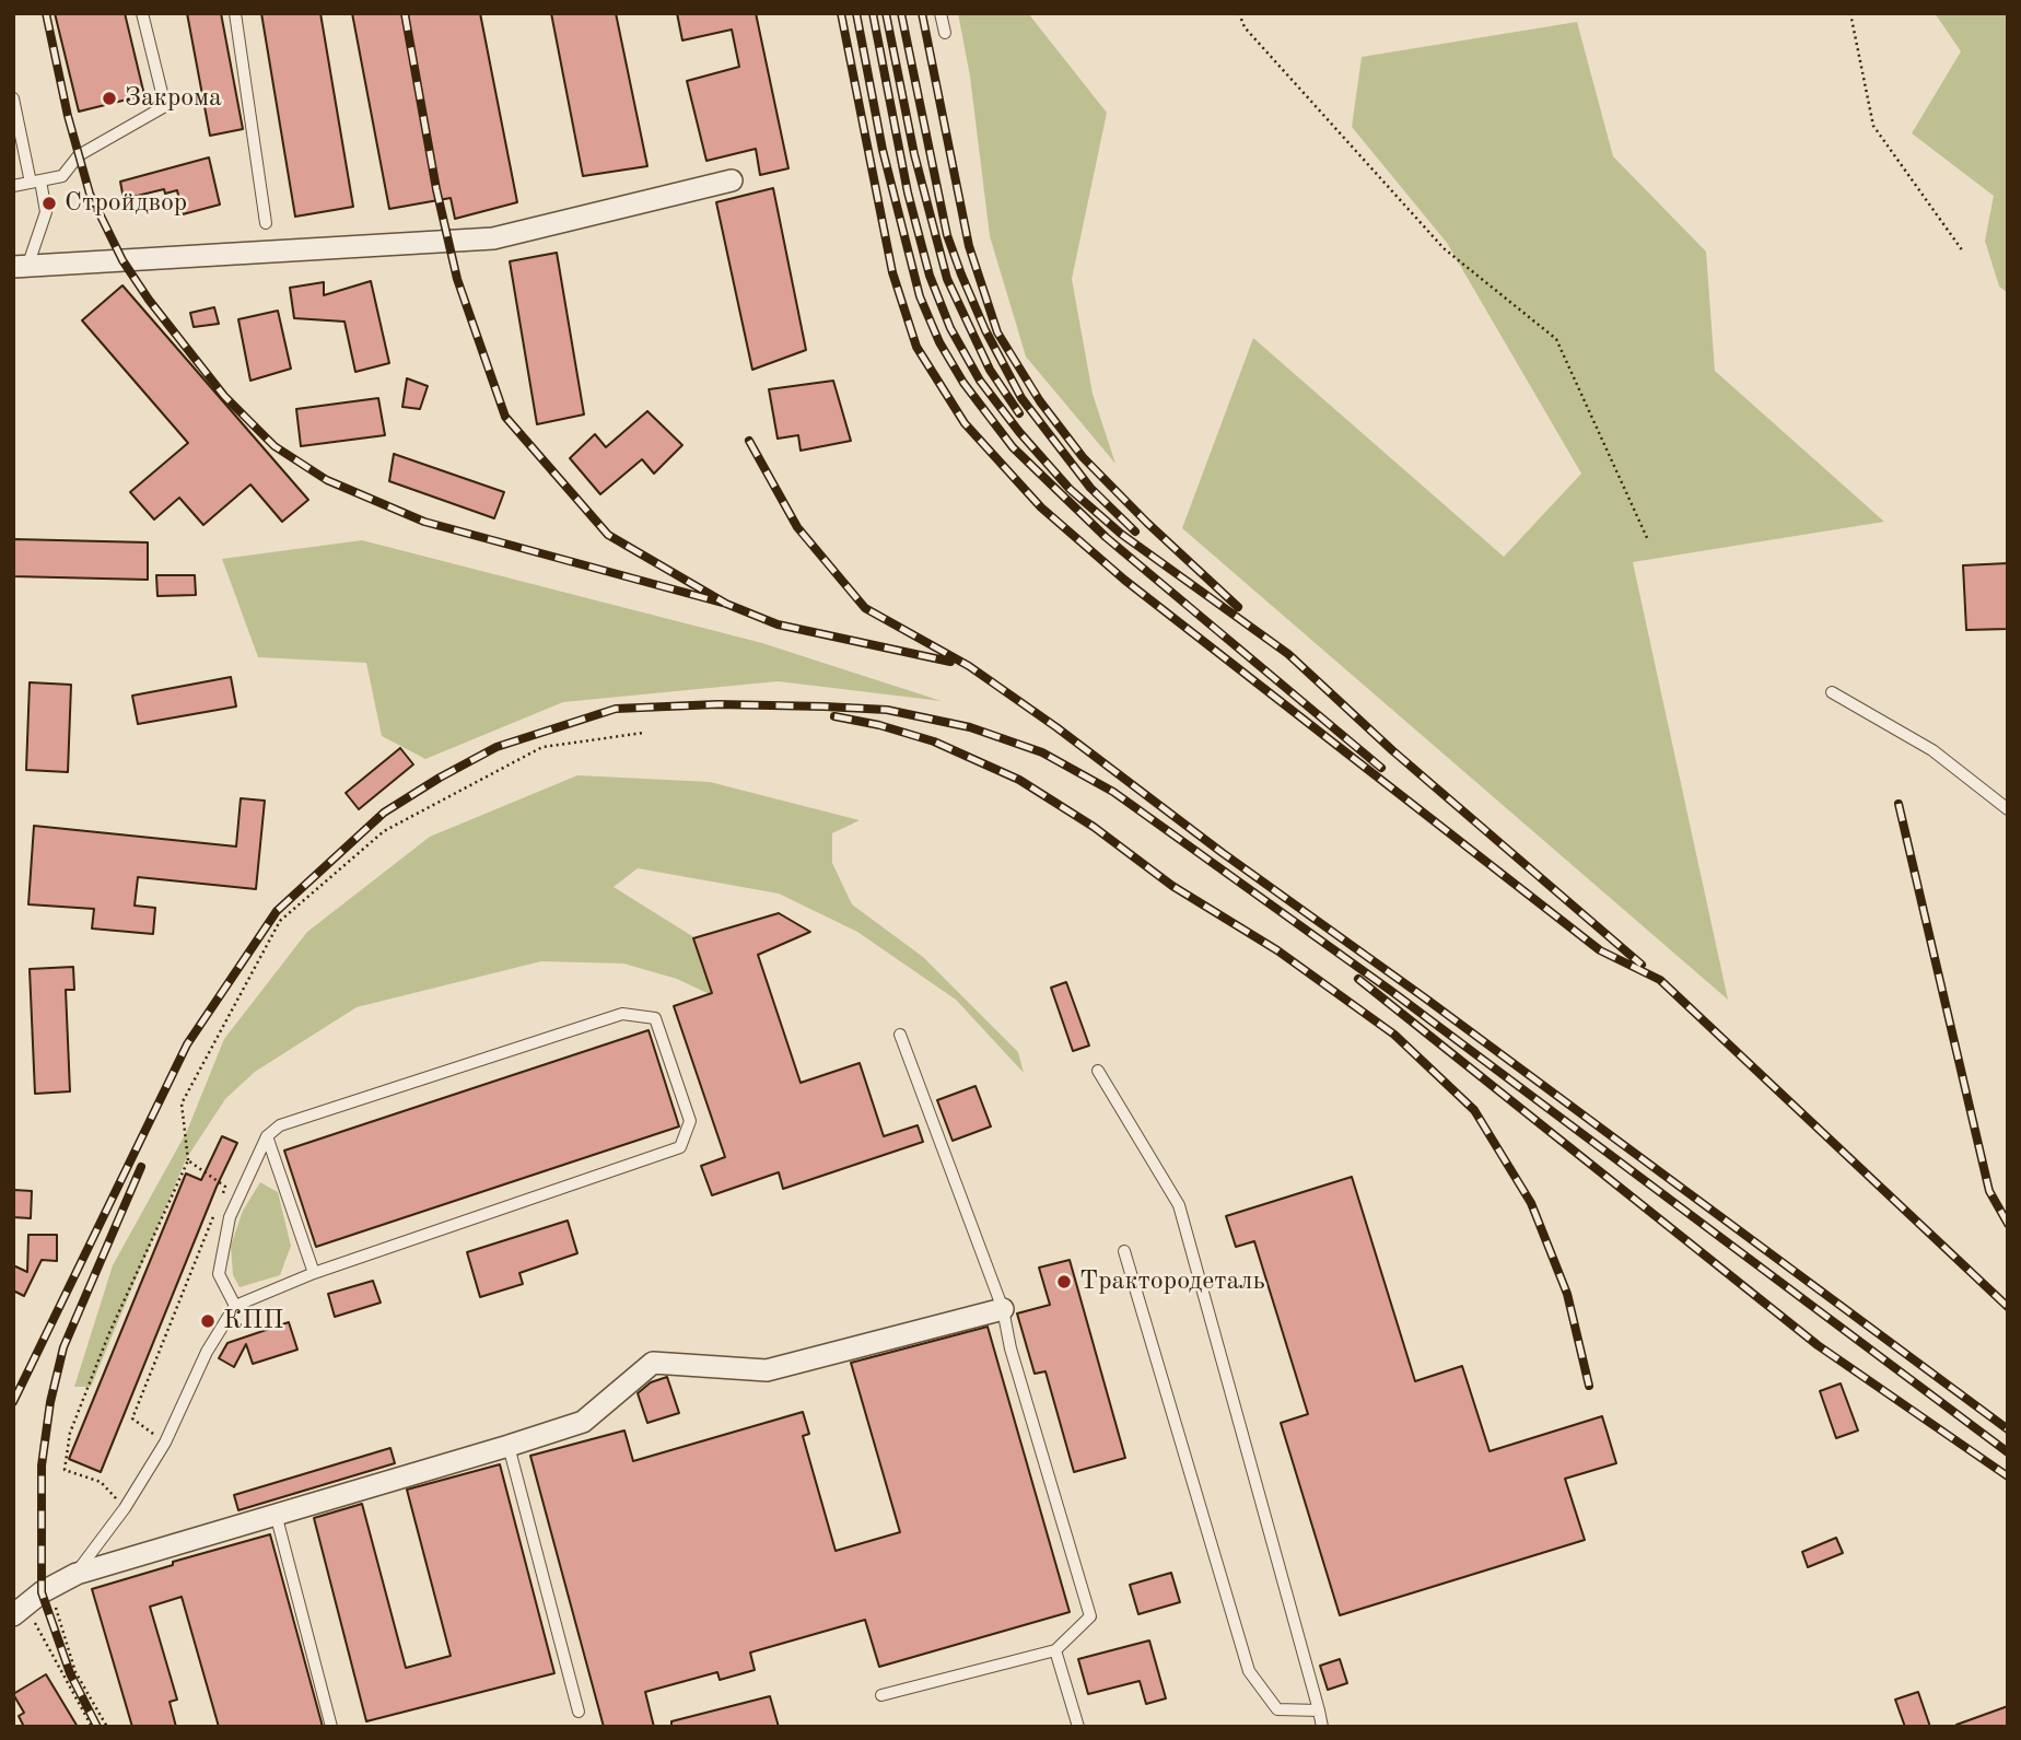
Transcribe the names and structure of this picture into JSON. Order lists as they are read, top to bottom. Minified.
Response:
{"places":["Закрома","Стройдвор","Трактородеталь","КПП"]}
